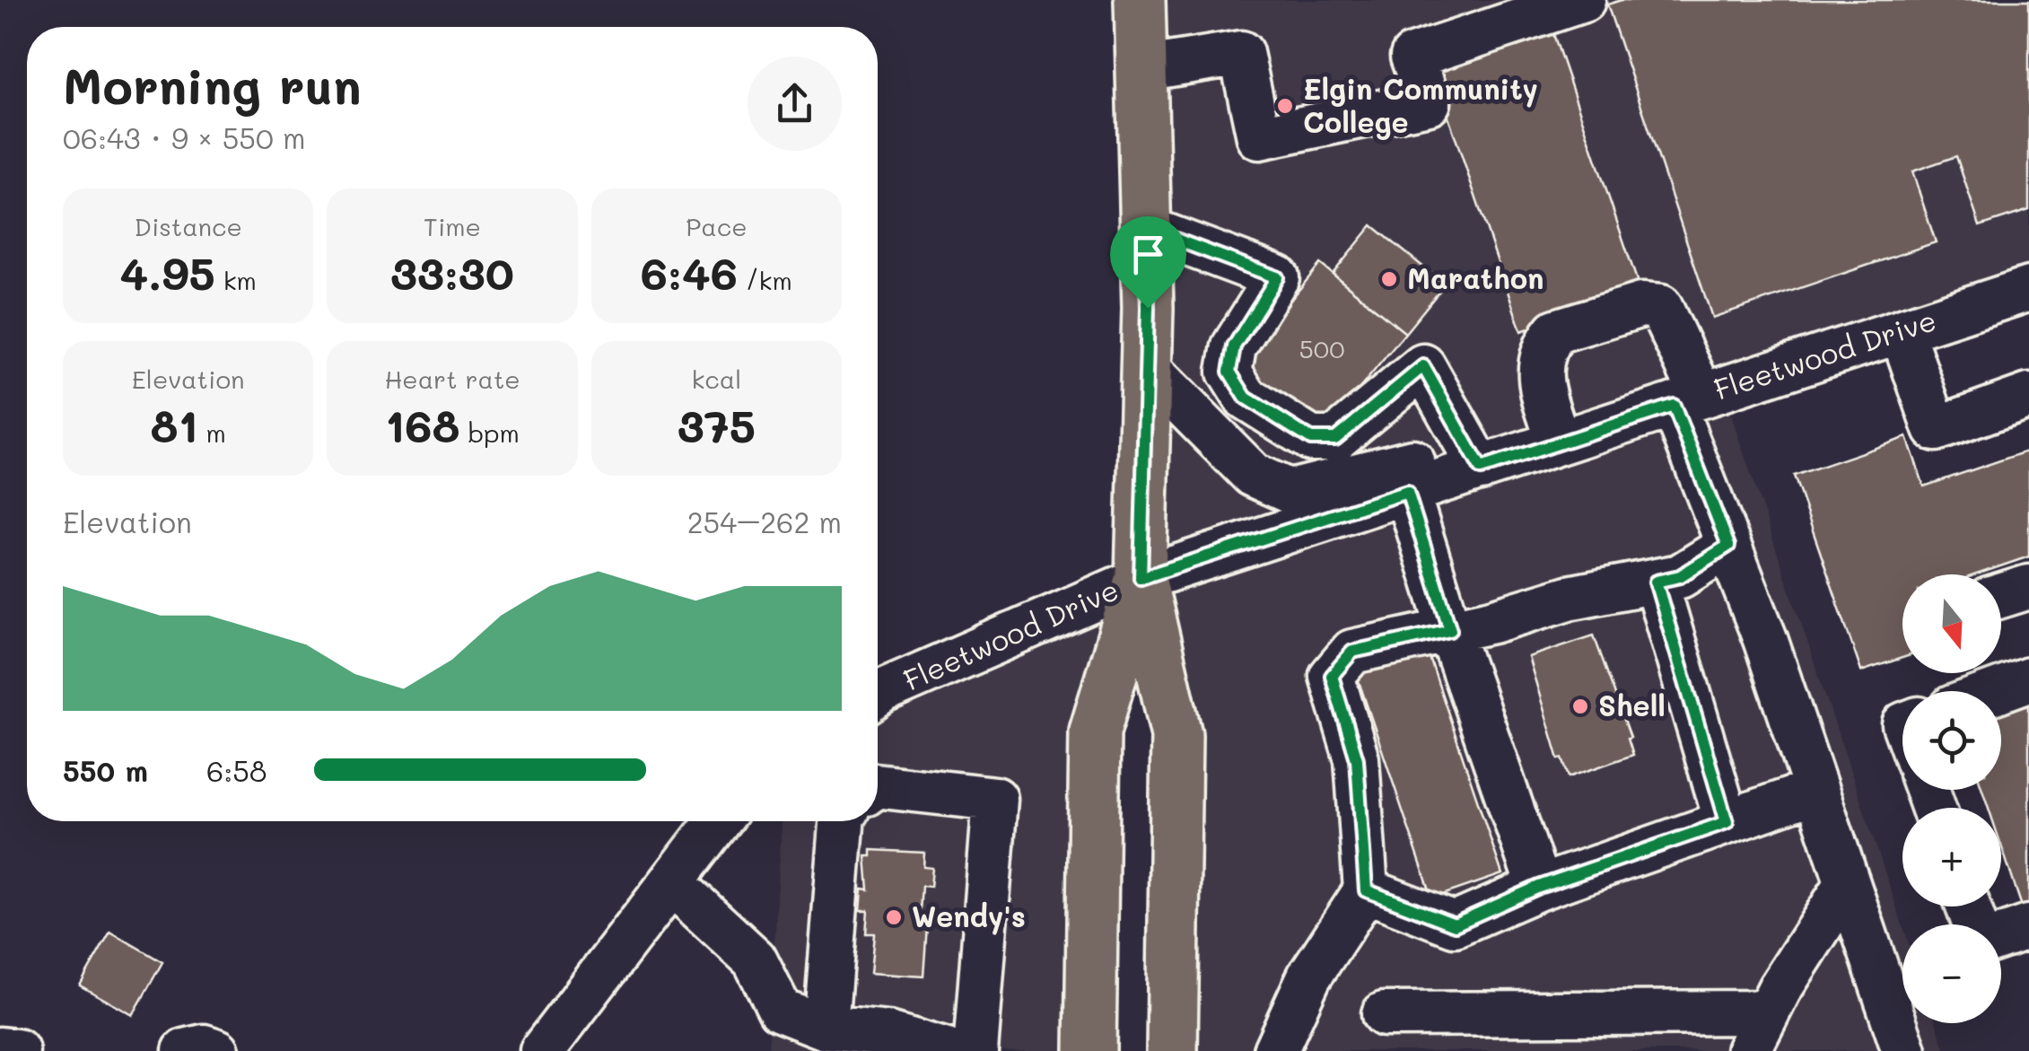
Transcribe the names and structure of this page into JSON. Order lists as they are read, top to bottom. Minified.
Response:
{"streets":{"street":["Fleetwood Drive"]},"places":["Elgin Community College","Marathon","Shell","Wendy's"],"house_numbers":["500"],"north":"bottom","page":{"heading":["Morning run","06:43 · 9 × 550 m"],"stats":[["Distance","4.95 km"],["Time","33:30"],["Pace","6:46 /km"],["Elevation","81 m"],["Heart rate","168 bpm"],["kcal","375"]],"chart":["Elevation","254–262 m"],"map_buttons":["+","−"],"list":[{"name":"550 m","note":"6:58"}]}}
